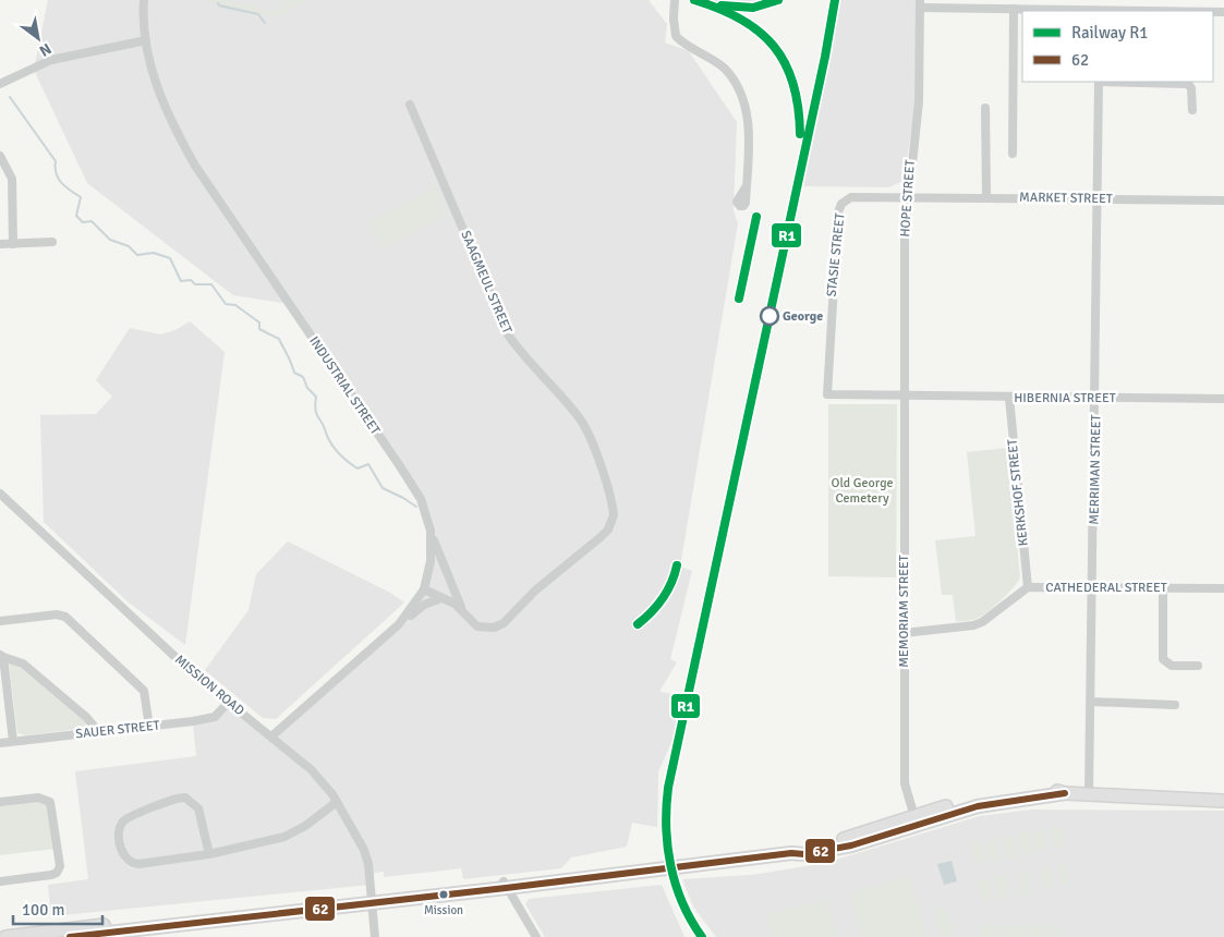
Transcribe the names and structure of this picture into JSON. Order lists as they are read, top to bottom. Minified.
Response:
{"streets":{"street":["HOPE STREET","MARKET STREET","STASIE STREET","SAAGMEUL STREET","INDUSTRIAL STREET","HIBERNIA STREET","MERRIMAN STREET","KERKSHOF STREET","CATHEDERAL STREET","MEMORIAM STREET","MISSION ROAD","SAUER STREET"]},"crossings":[["HOPE STREET","MARKET STREET"],["HOPE STREET","STASIE STREET"],["HOPE STREET","HIBERNIA STREET"],["HOPE STREET","MEMORIAM STREET"],["MARKET STREET","STASIE STREET"],["MARKET STREET","MERRIMAN STREET"],["STASIE STREET","HIBERNIA STREET"],["STASIE STREET","MEMORIAM STREET"],["SAAGMEUL STREET","INDUSTRIAL STREET"],["INDUSTRIAL STREET","MISSION ROAD"],["HIBERNIA STREET","MERRIMAN STREET"],["HIBERNIA STREET","KERKSHOF STREET"],["HIBERNIA STREET","MEMORIAM STREET"],["MERRIMAN STREET","CATHEDERAL STREET"],["KERKSHOF STREET","CATHEDERAL STREET"],["CATHEDERAL STREET","MEMORIAM STREET"],["MISSION ROAD","SAUER STREET"]],"parks":["Old George Cemetery"],"places":["George","Mission"],"lines":["rail line R1","transit line 62"],"legend":["Railway R1","62"],"scale_bar":"100 m","north":"bottom right"}
